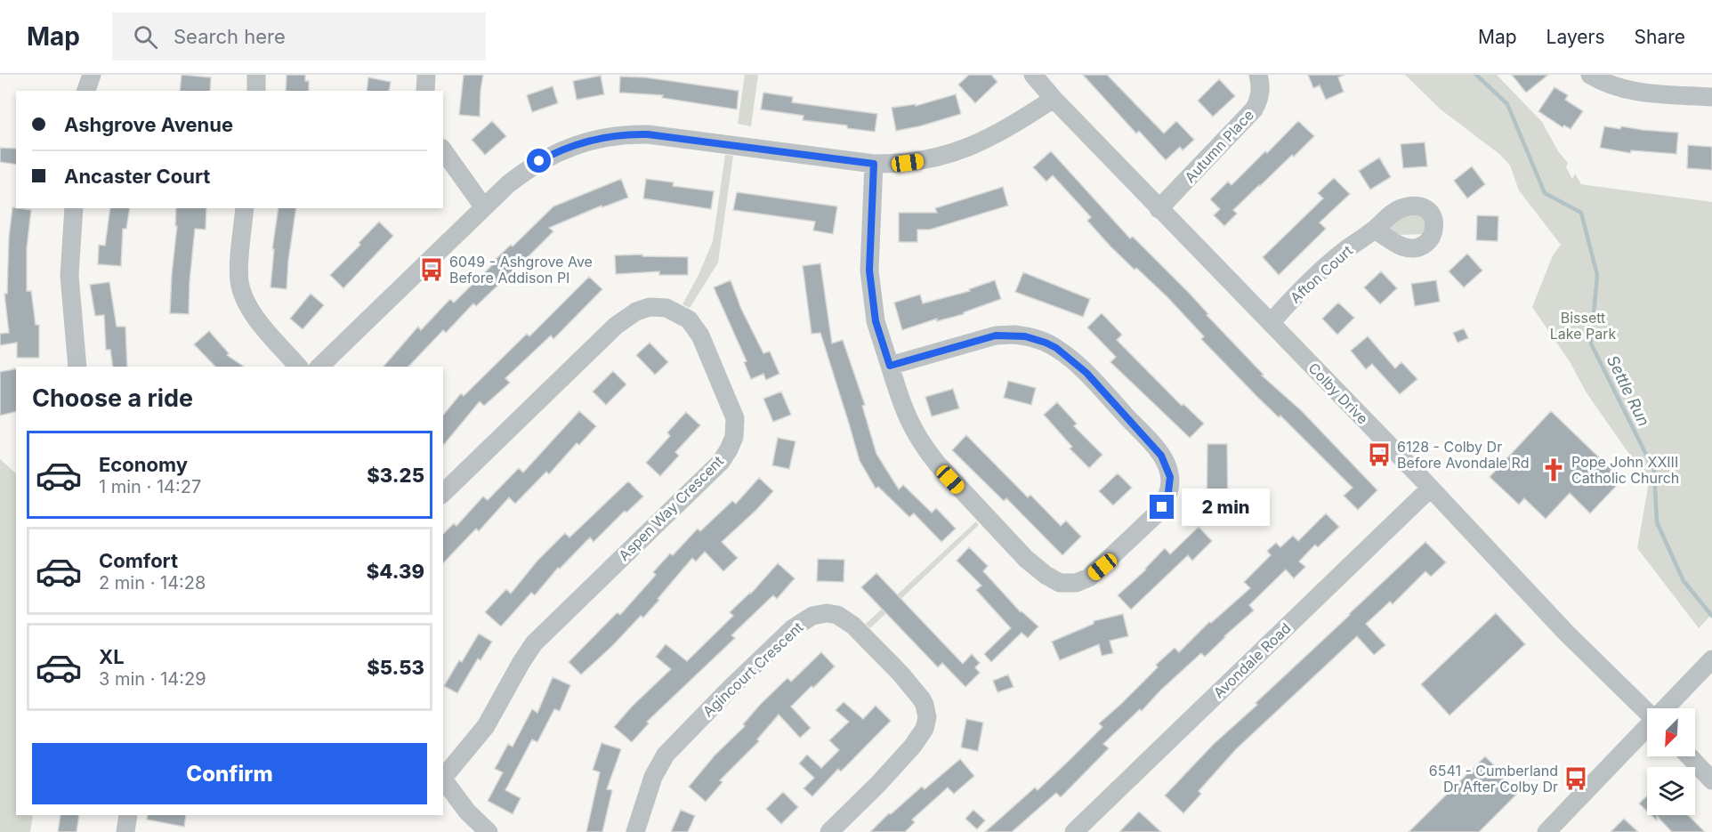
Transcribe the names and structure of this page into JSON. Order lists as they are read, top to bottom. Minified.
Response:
{"streets":{"street":["Autumn Place","Afton Court","Colby Drive","Aspen Way Crescent","Avondale Road","Agincourt Crescent"]},"crossings":[["Autumn Place","Colby Drive"],["Afton Court","Colby Drive"],["Colby Drive","Avondale Road"]],"water":["Settle Run"],"parks":["Bissett Lake Park"],"places":{"bus stop":["6049 - Ashgrove Ave Before Addison Pl","6128 - Colby Dr Before Avondale Rd","6541 - Cumberland Dr After Colby Dr"],"church":["Pope John XXIII Catholic Church"]},"north":"bottom left","page":{"header":"Map","search":"Search here","nav":["Map","Layers","Share"],"banner":["Ashgrove Avenue","Ancaster Court"],"heading":"Choose a ride","list":[{"name":"Economy","note":"1 min · 14:27","value":"$3.25"},{"name":"Comfort","note":"2 min · 14:28","value":"$4.39"},{"name":"XL","note":"3 min · 14:29","value":"$5.53"}],"bubble":"2 min","buttons":"Confirm"}}
